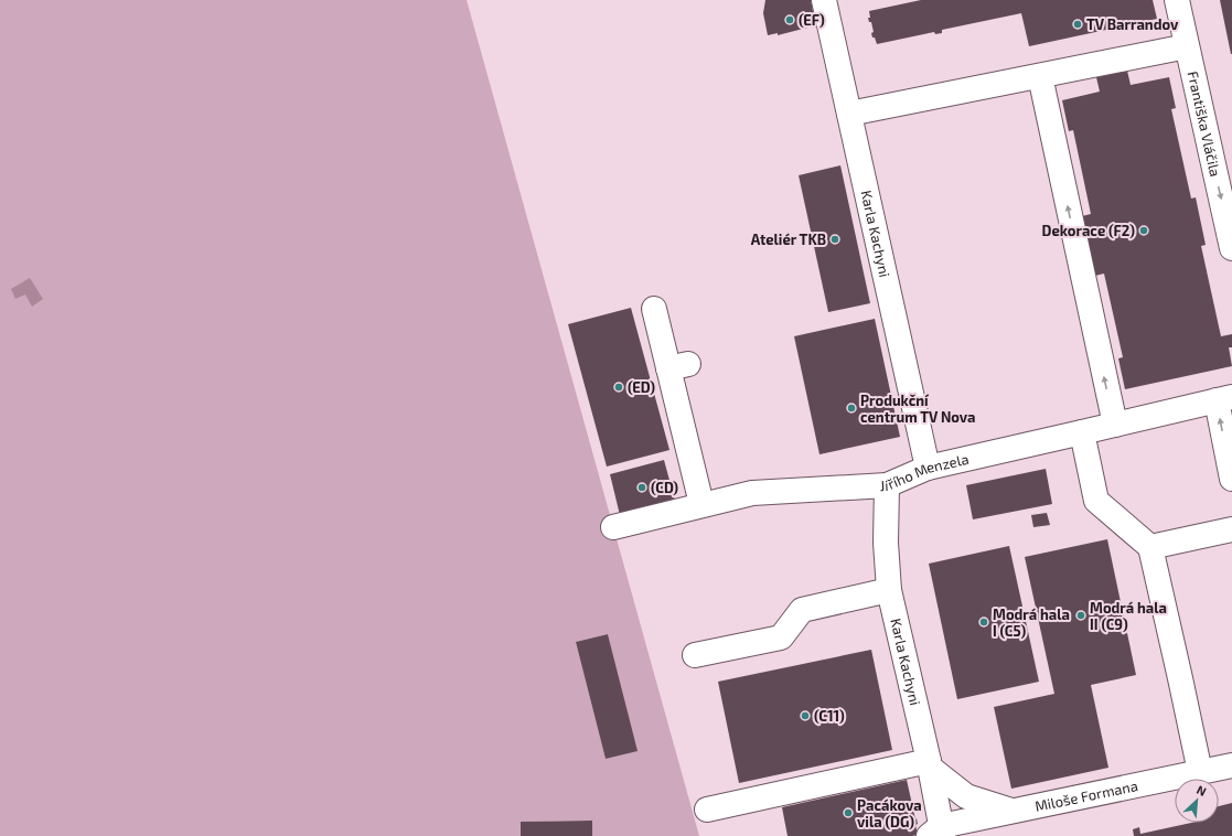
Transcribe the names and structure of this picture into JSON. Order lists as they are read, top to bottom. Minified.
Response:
{"streets":{"lane":["Františka Vláčila","Karla Kachyni","Jiřího Menzela","Miloše Formana"]},"crossings":[["Karla Kachyni","Jiřího Menzela"],["Karla Kachyni","Miloše Formana"]],"places":["(EF)","TV Barrandov","Dekorace (F2)","Ateliér TKB","(ED)","Produkční centrum TV Nova","(CD)","Modrá hala II (C9)","Modrá hala I (C5)","(C11)","Pacákova vila (DG)"],"north":"top right"}
